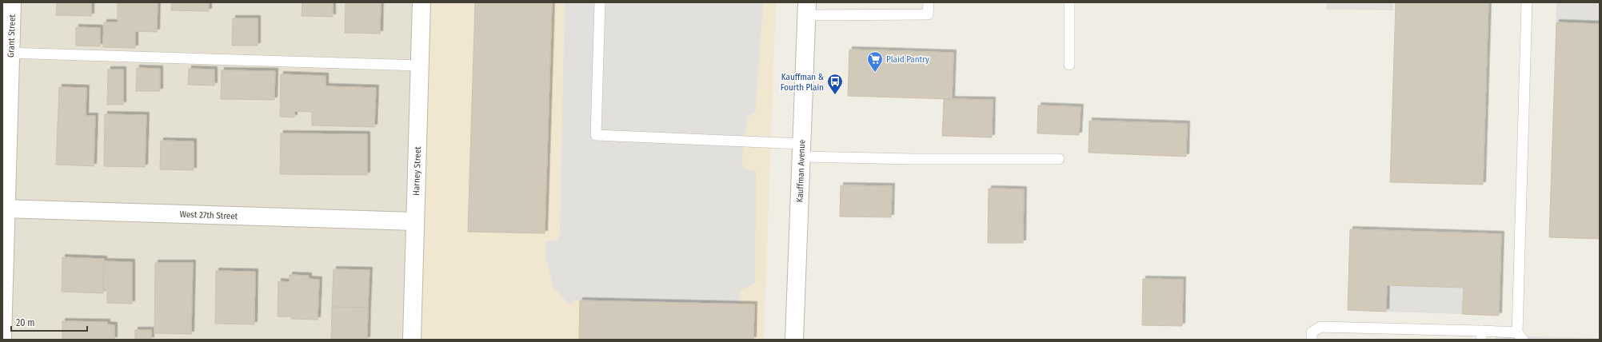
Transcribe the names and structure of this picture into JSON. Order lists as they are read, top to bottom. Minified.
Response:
{"streets":{"street":["Grant Street","Harney Street","Kauffman Avenue","West 27th Street"]},"crossings":[["Grant Street","West 27th Street"],["Harney Street","West 27th Street"]],"places":{"supermarket":["Plaid Pantry"],"bus stop":["Kauffman & Fourth Plain"]},"scale_bar":"20 m"}
